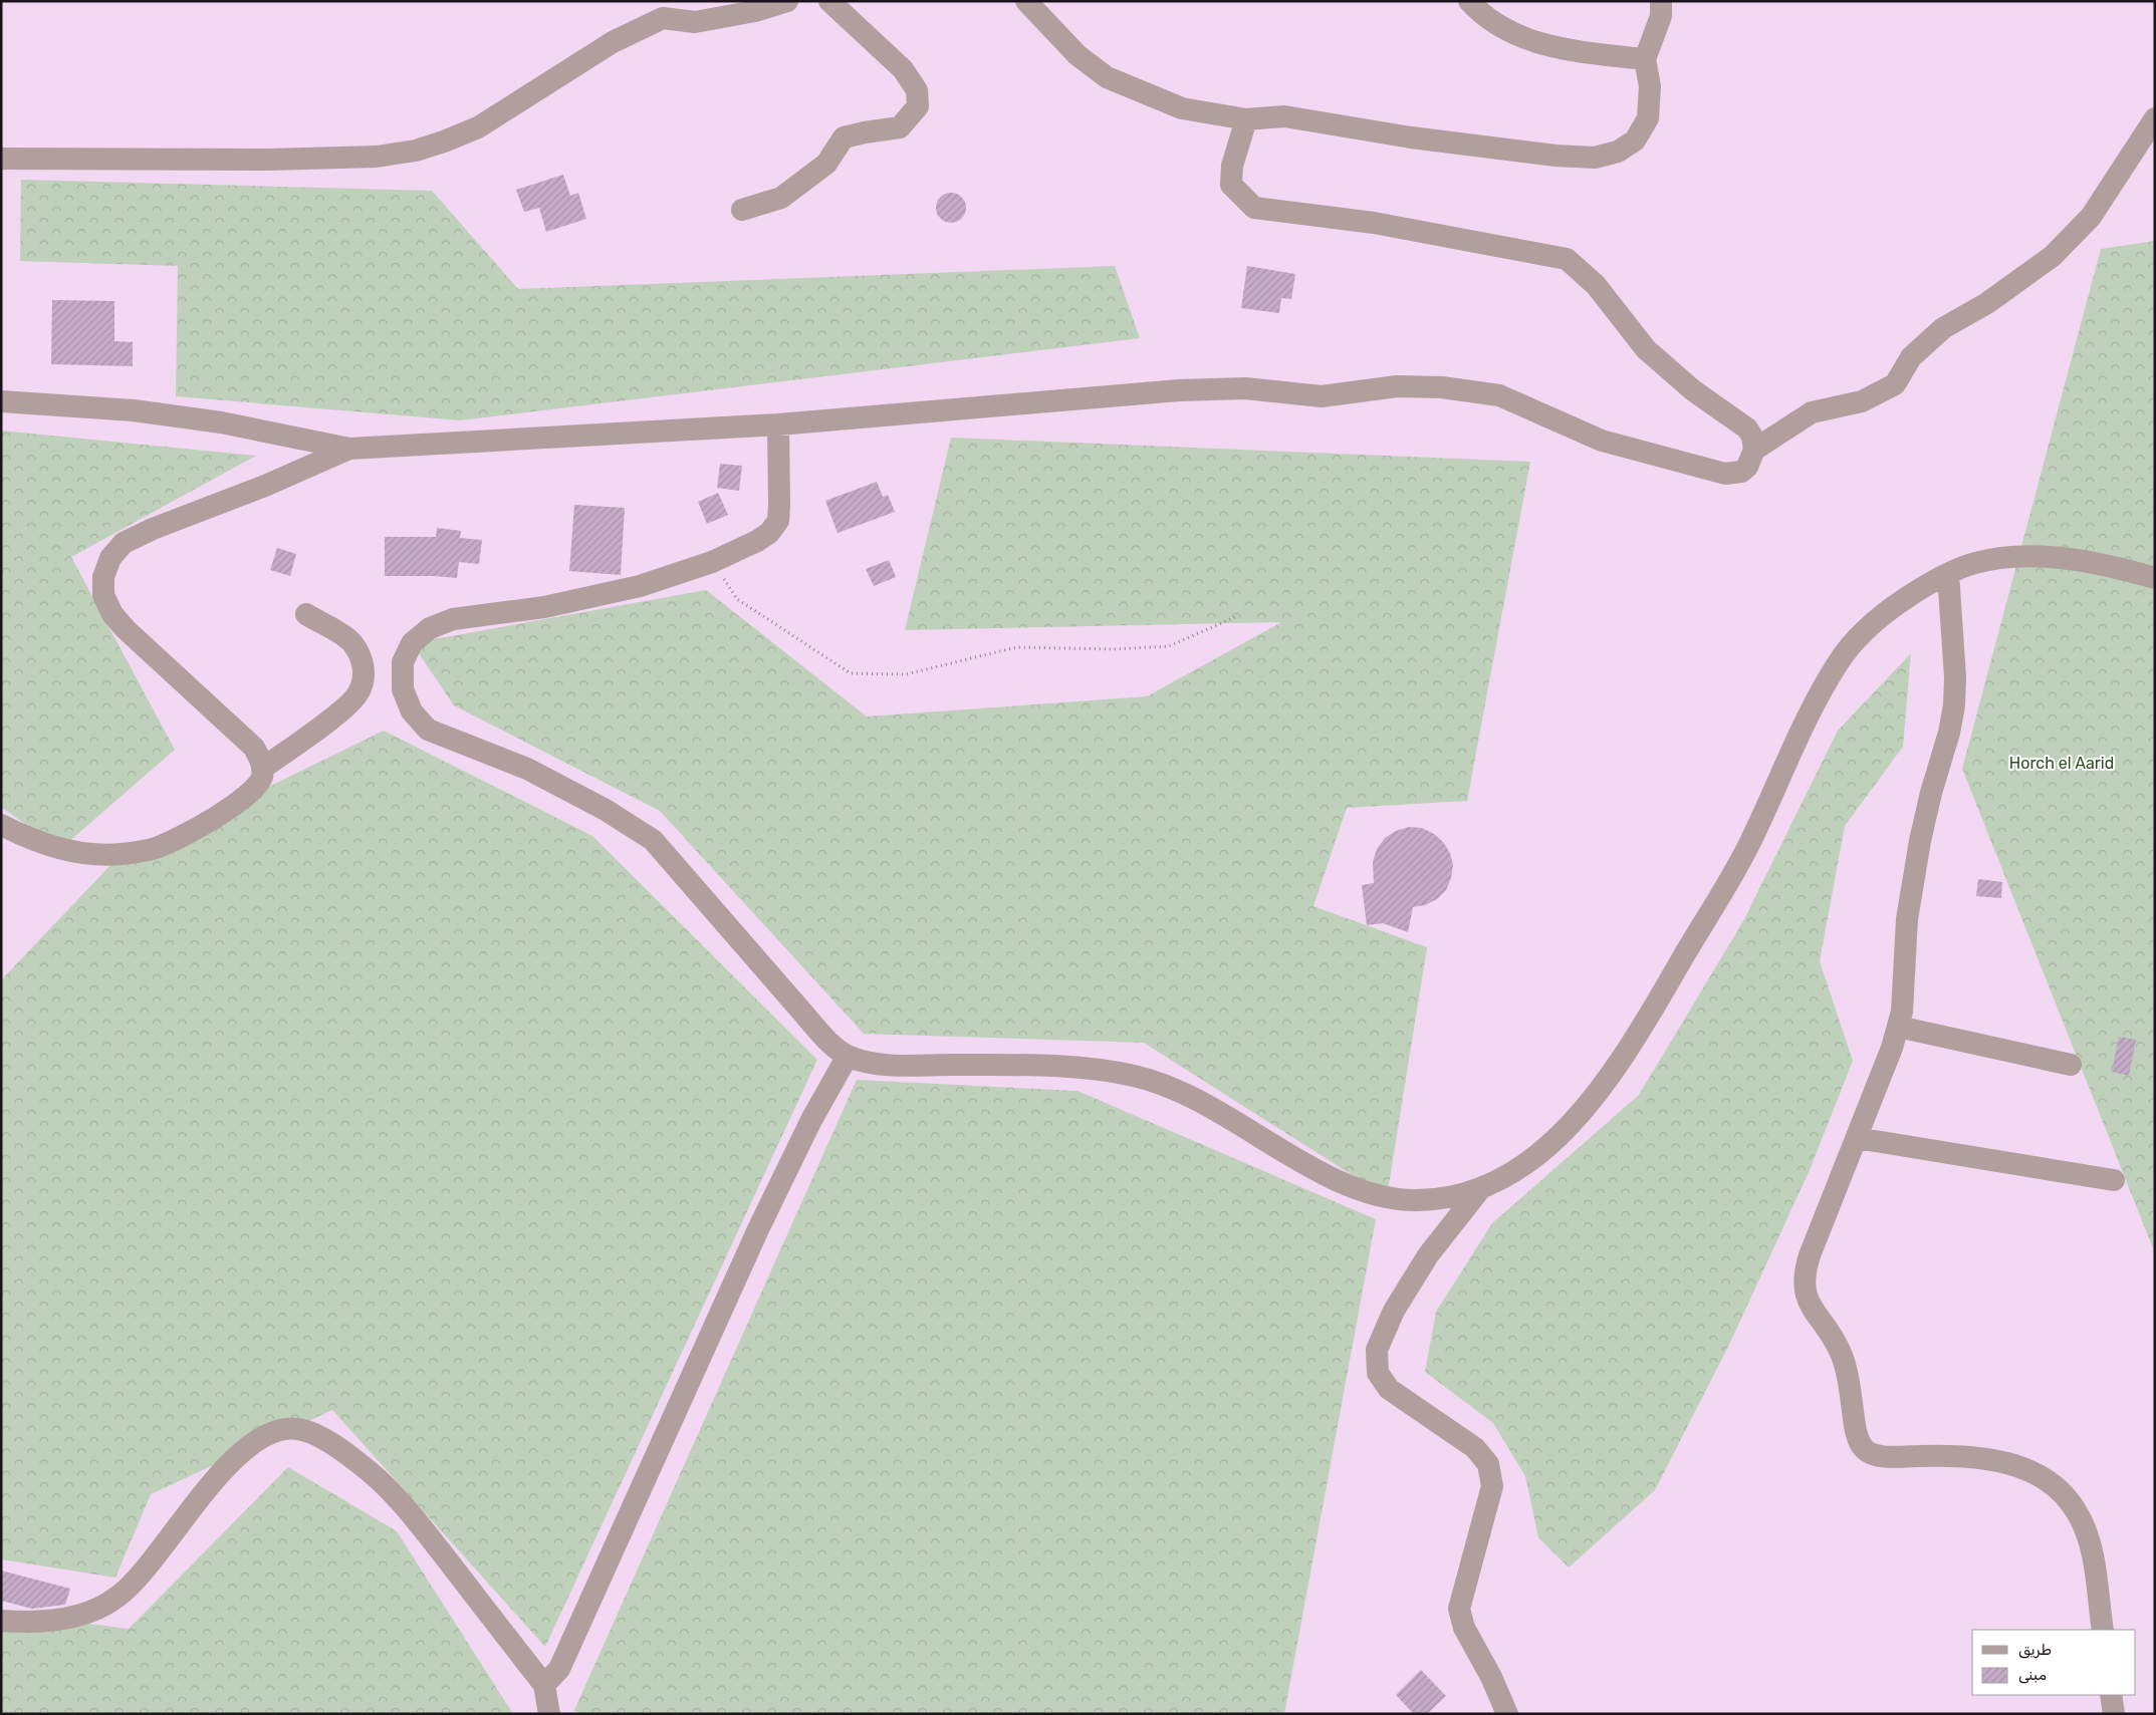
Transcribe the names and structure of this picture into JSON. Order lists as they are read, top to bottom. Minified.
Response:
{"parks":["Horch el Aarid"],"legend":["طريق","مبنى"]}
